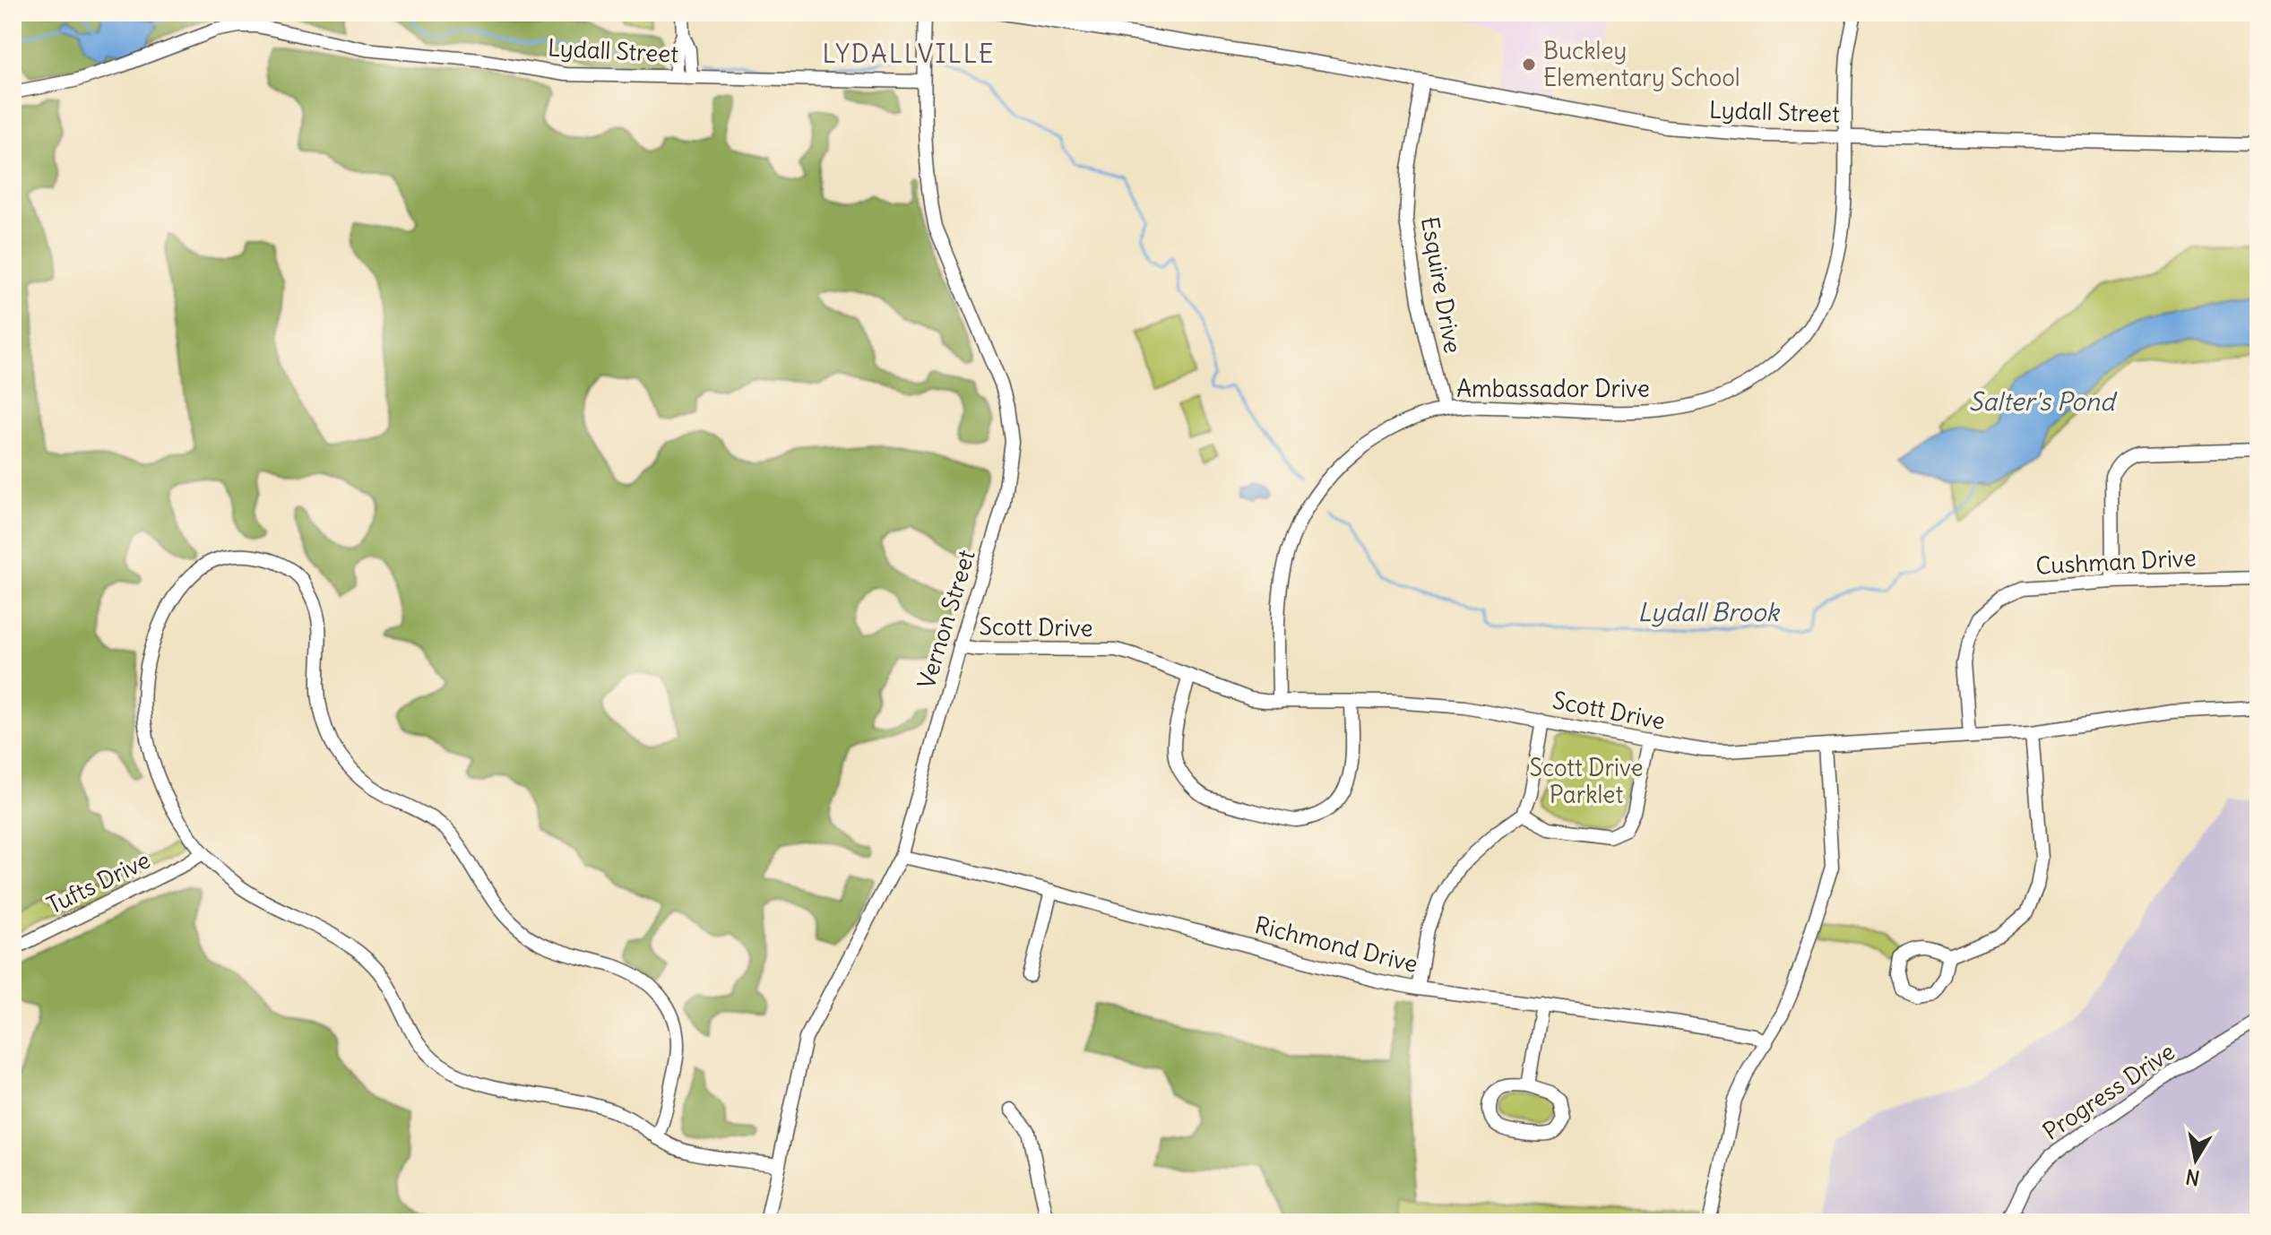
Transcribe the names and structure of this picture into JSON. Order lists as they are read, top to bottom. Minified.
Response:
{"streets":{"street":["Lydall Street","Esquire Drive","Ambassador Drive","Cushman Drive","Vernon Street","Scott Drive","Tufts Drive","Richmond Drive","Progress Drive"]},"crossings":[["Lydall Street","Esquire Drive"],["Lydall Street","Ambassador Drive"],["Lydall Street","Vernon Street"],["Esquire Drive","Ambassador Drive"],["Ambassador Drive","Scott Drive"],["Cushman Drive","Scott Drive"],["Vernon Street","Scott Drive"],["Vernon Street","Richmond Drive"]],"districts":["LYDALLVILLE"],"water":["Salter's Pond","Lydall Brook"],"parks":["Scott Drive Parklet"],"places":["Buckley Elementary School"],"north":"bottom"}
